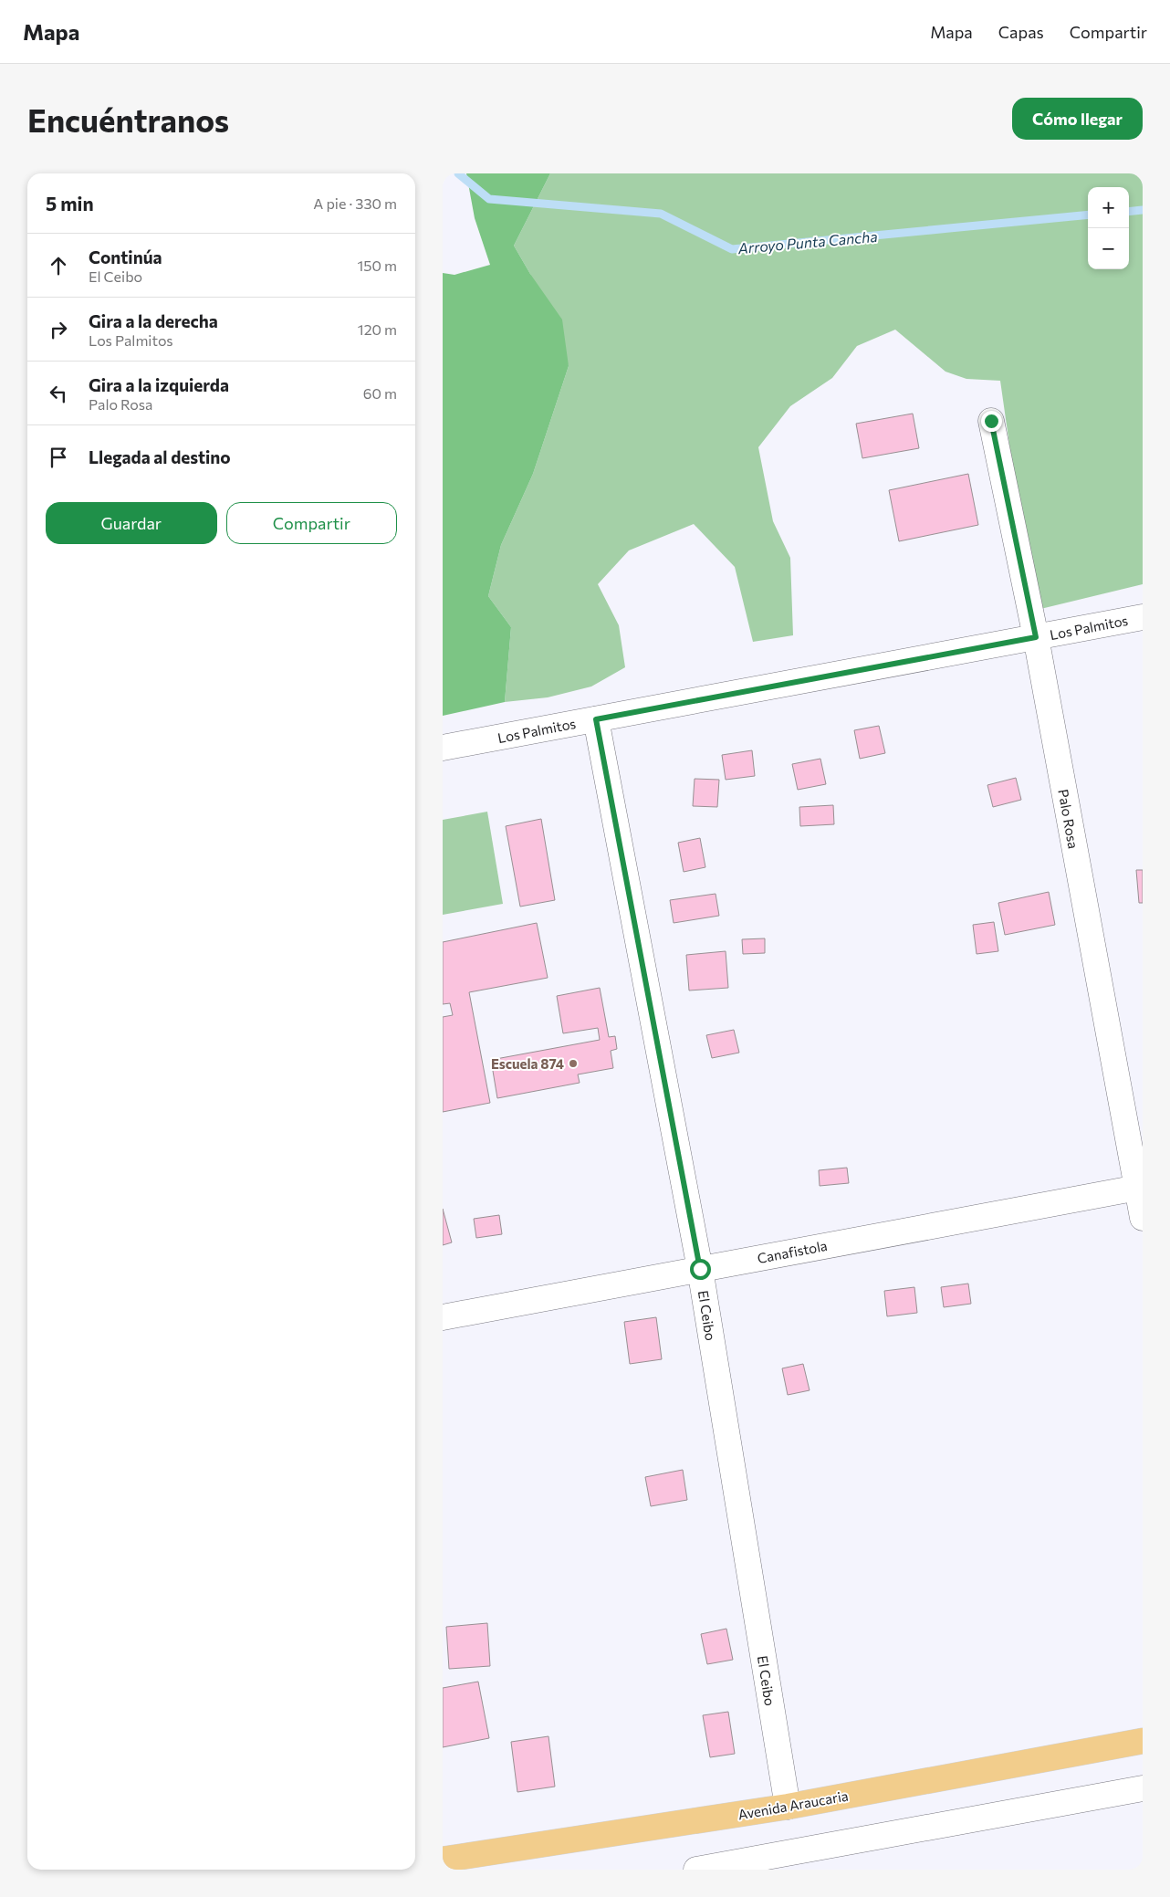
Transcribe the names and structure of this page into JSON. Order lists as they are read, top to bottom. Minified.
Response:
{"streets":{"main road":["Avenida Araucaria"],"street":["Los Palmitos","Palo Rosa","Canafistola","El Ceibo"]},"crossings":[["Los Palmitos","Palo Rosa"],["Los Palmitos","El Ceibo"],["Palo Rosa","Canafistola"],["Canafistola","El Ceibo"],["El Ceibo","Avenida Araucaria"]],"water":["Arroyo Punta Cancha"],"places":["Escuela 874"],"page":{"header":"Mapa","nav":["Mapa","Capas","Compartir"],"buttons":["Cómo llegar",["Guardar","Compartir"]],"title":"Encuéntranos","heading":["5 min","A pie · 330 m"],"map_buttons":["+","−"],"list":[["Continúa","El Ceibo","150 m"],["Gira a la derecha","Los Palmitos","120 m"],["Gira a la izquierda","Palo Rosa","60 m"],"Llegada al destino"]}}
